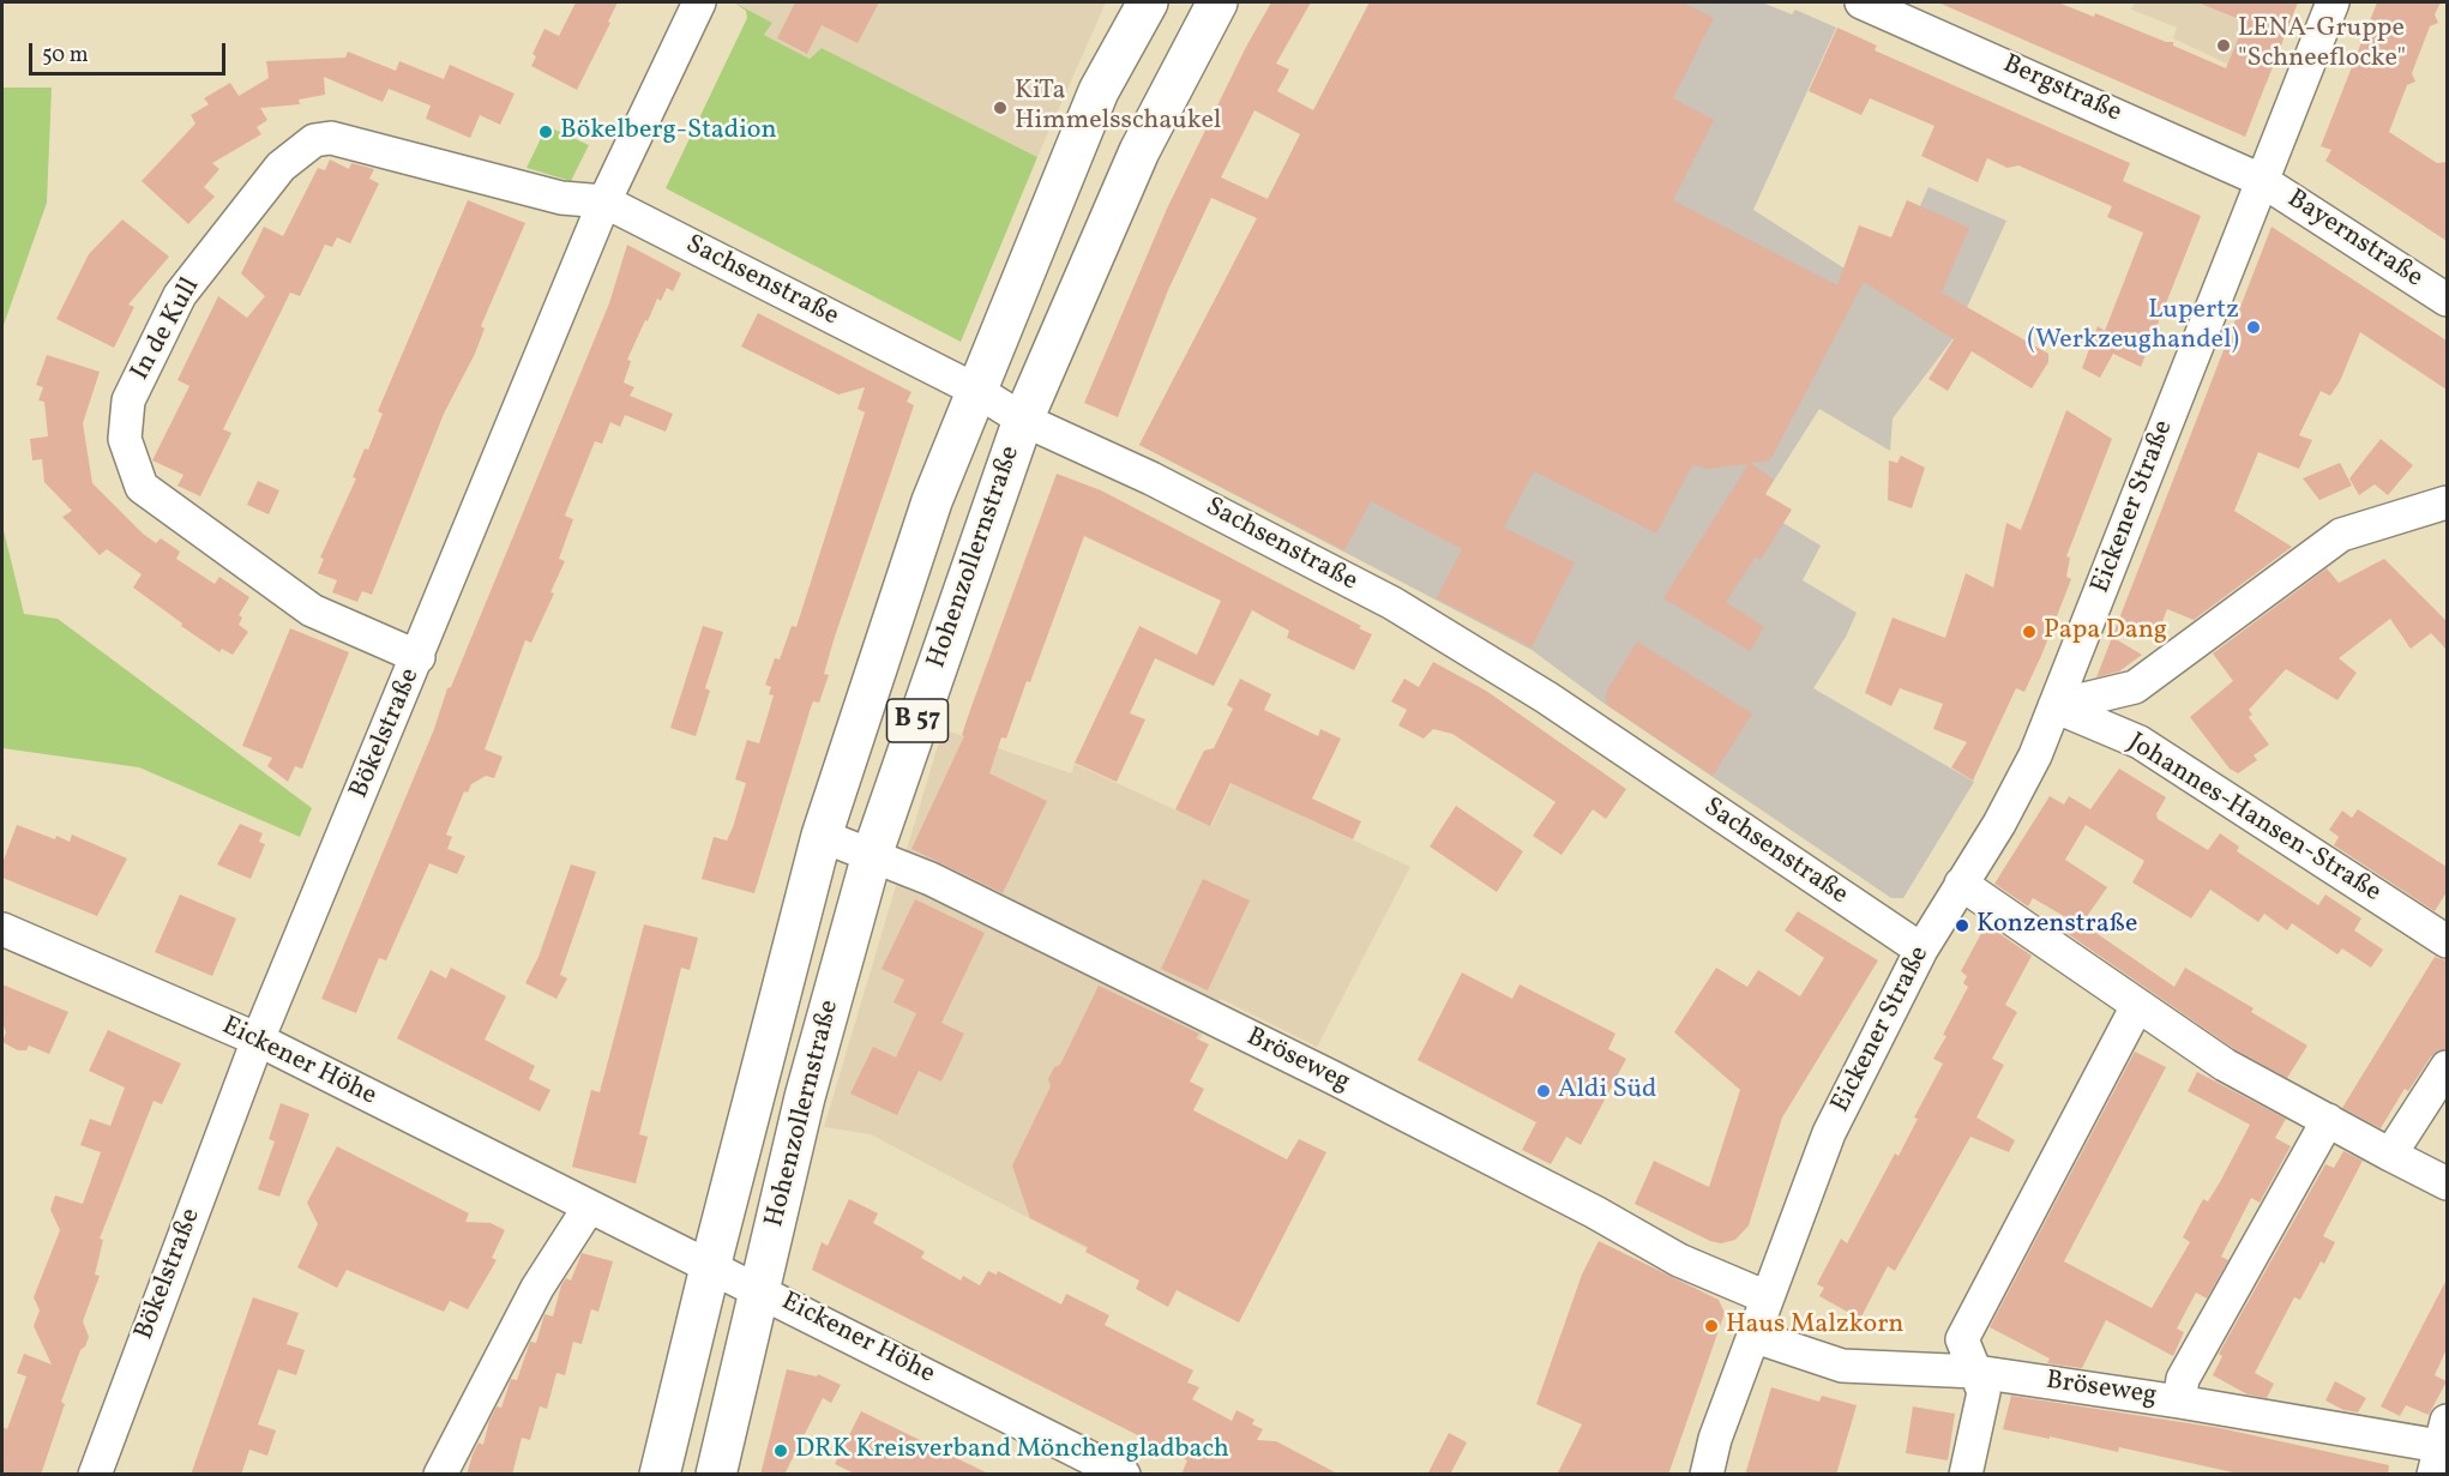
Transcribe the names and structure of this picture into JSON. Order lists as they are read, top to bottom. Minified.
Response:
{"streets":{"main road":["Hohenzollernstraße","B 57"],"street":["Bergstraße","Bayernstraße","Sachsenstraße","In de Kull","Eickener Straße","Bökelstraße","Johannes-Hansen-Straße","Bröseweg","Eickener Höhe"]},"crossings":[["Bergstraße","Bayernstraße"],["Bergstraße","Eickener Straße"],["Bayernstraße","Eickener Straße"],["Sachsenstraße","In de Kull"],["Sachsenstraße","Eickener Straße"],["Sachsenstraße","Hohenzollernstraße"],["Sachsenstraße","Bökelstraße"],["In de Kull","Bökelstraße"],["Eickener Straße","Johannes-Hansen-Straße"],["Eickener Straße","Bröseweg"],["Hohenzollernstraße","Bröseweg"],["Hohenzollernstraße","Eickener Höhe"],["Bökelstraße","Eickener Höhe"]],"places":["LENA-Gruppe \"Schneeflocke\"","KiTa Himmelsschaukel","Bökelberg-Stadion","Lupertz (Werkzeughandel)","Papa Dang","Konzenstraße","Aldi Süd","Haus Malzkorn","DRK Kreisverband Mönchengladbach"],"scale_bar":"50 m"}
